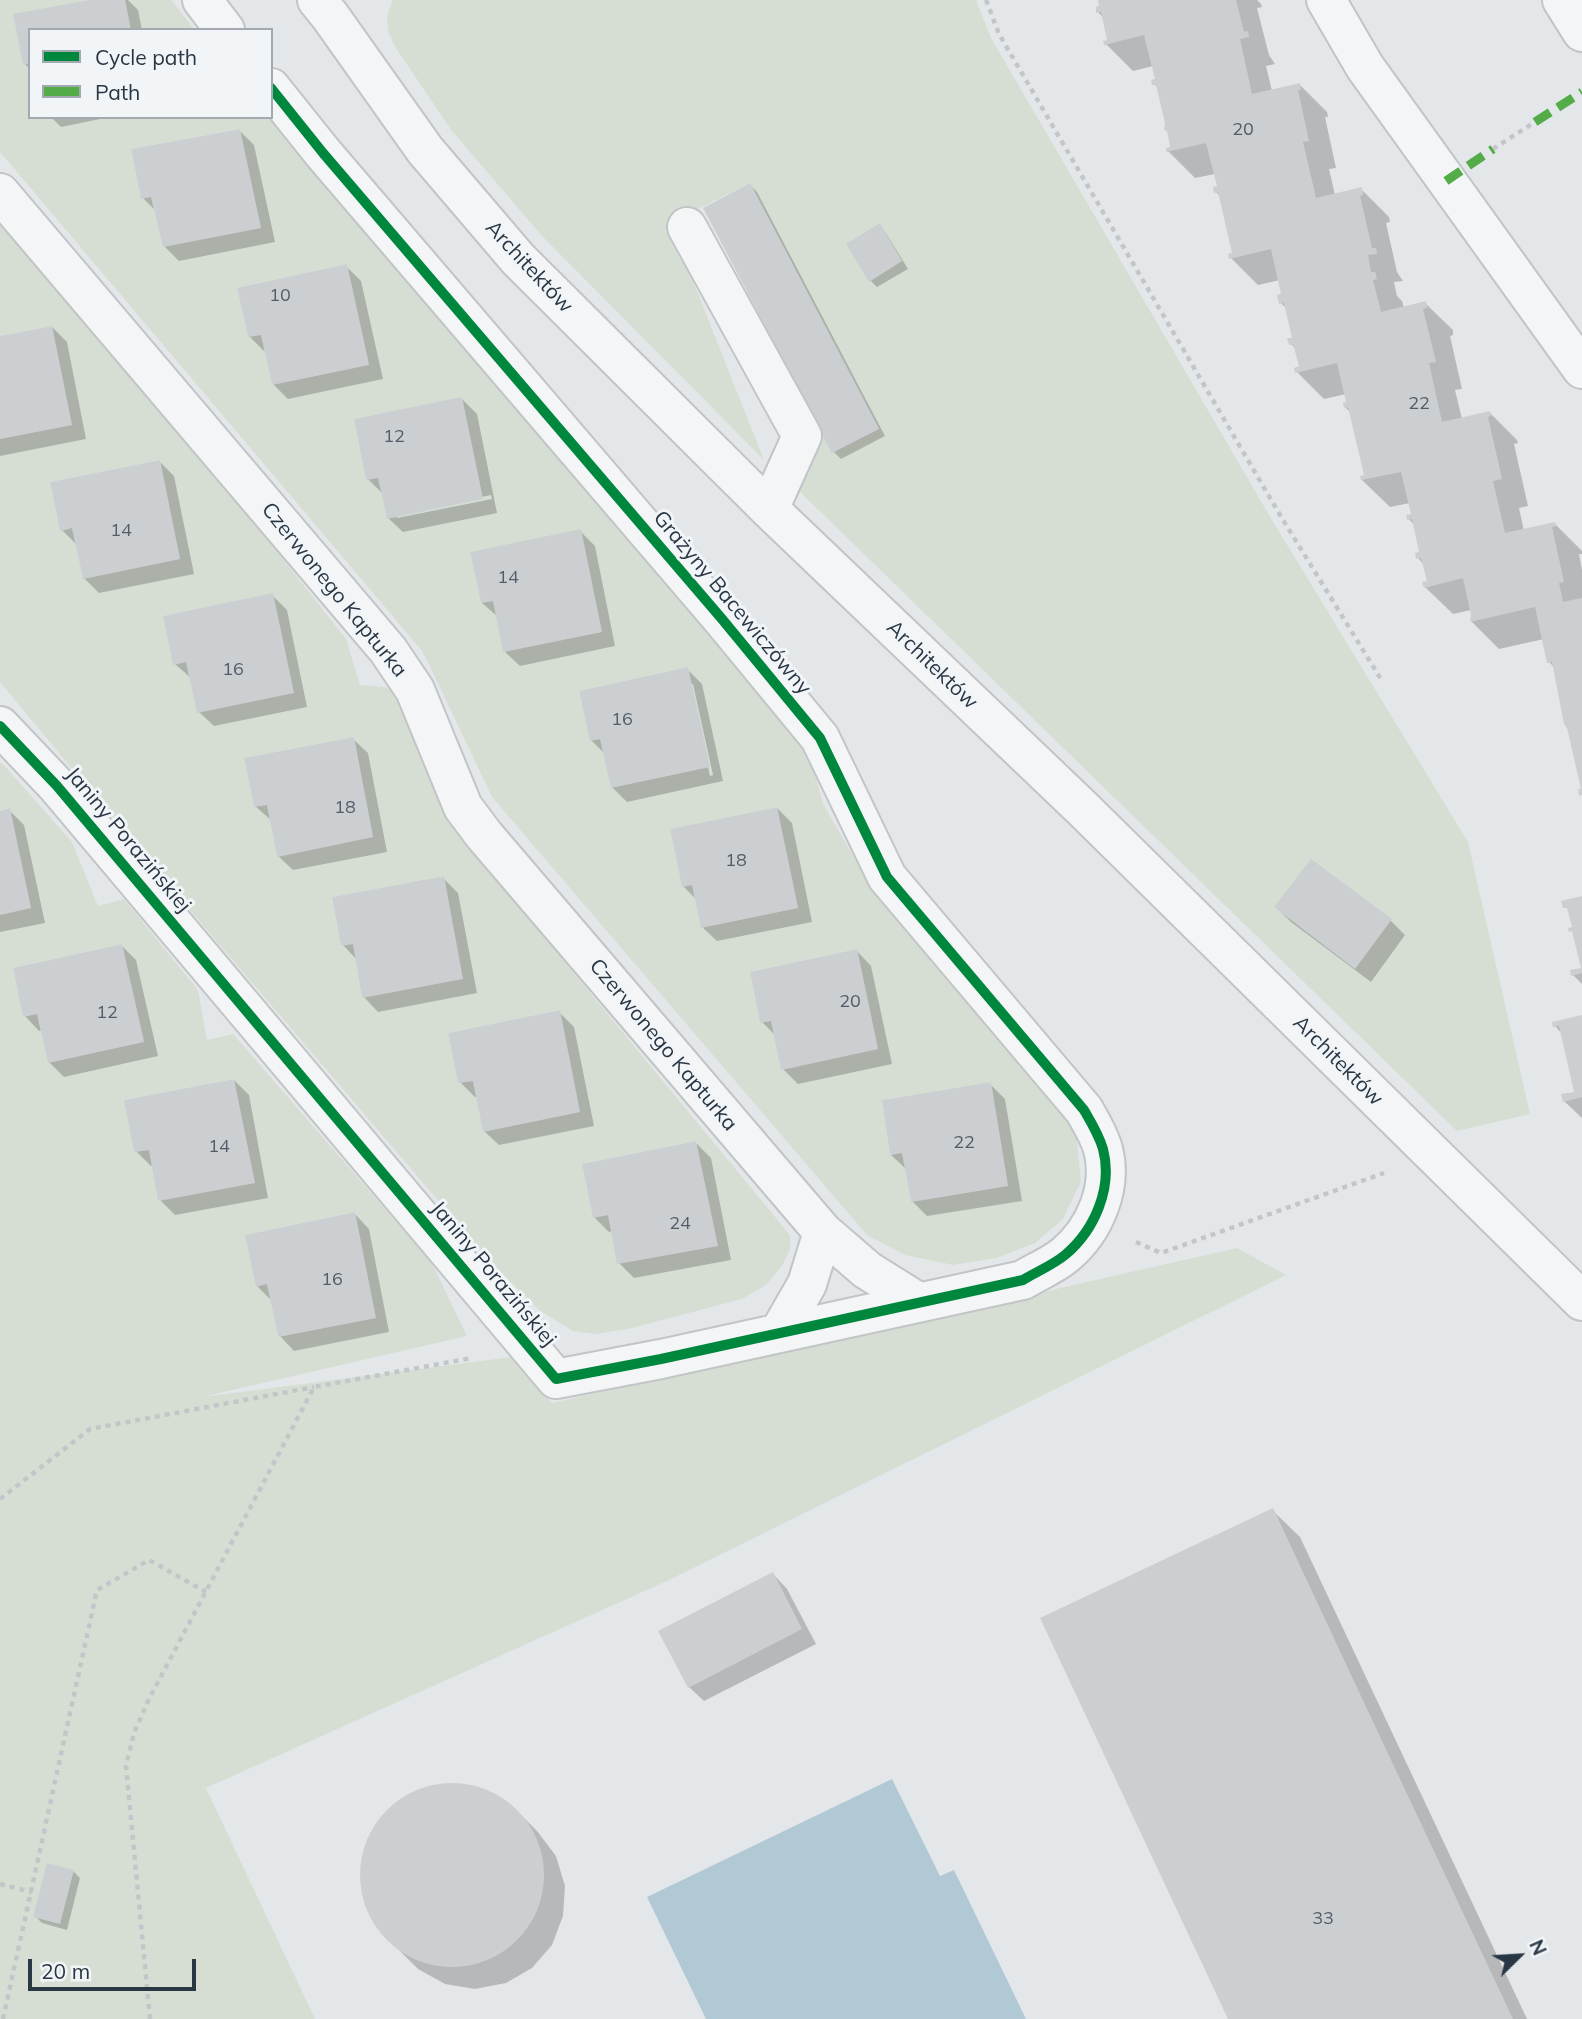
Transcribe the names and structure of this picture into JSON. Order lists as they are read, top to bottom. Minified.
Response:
{"streets":{"street":["Architektów","Czerwonego Kapturka","Grażyny Bacewiczówny","Janiny Porazińskiej"]},"crossings":[["Czerwonego Kapturka","Janiny Porazińskiej"],["Grażyny Bacewiczówny","Janiny Porazińskiej"]],"house_numbers":["20","10","22","12","14","14","16","16","18","18","20","12","22","14","24","16","33"],"legend":["Cycle path","Path"],"scale_bar":"20 m","north":"top right"}
